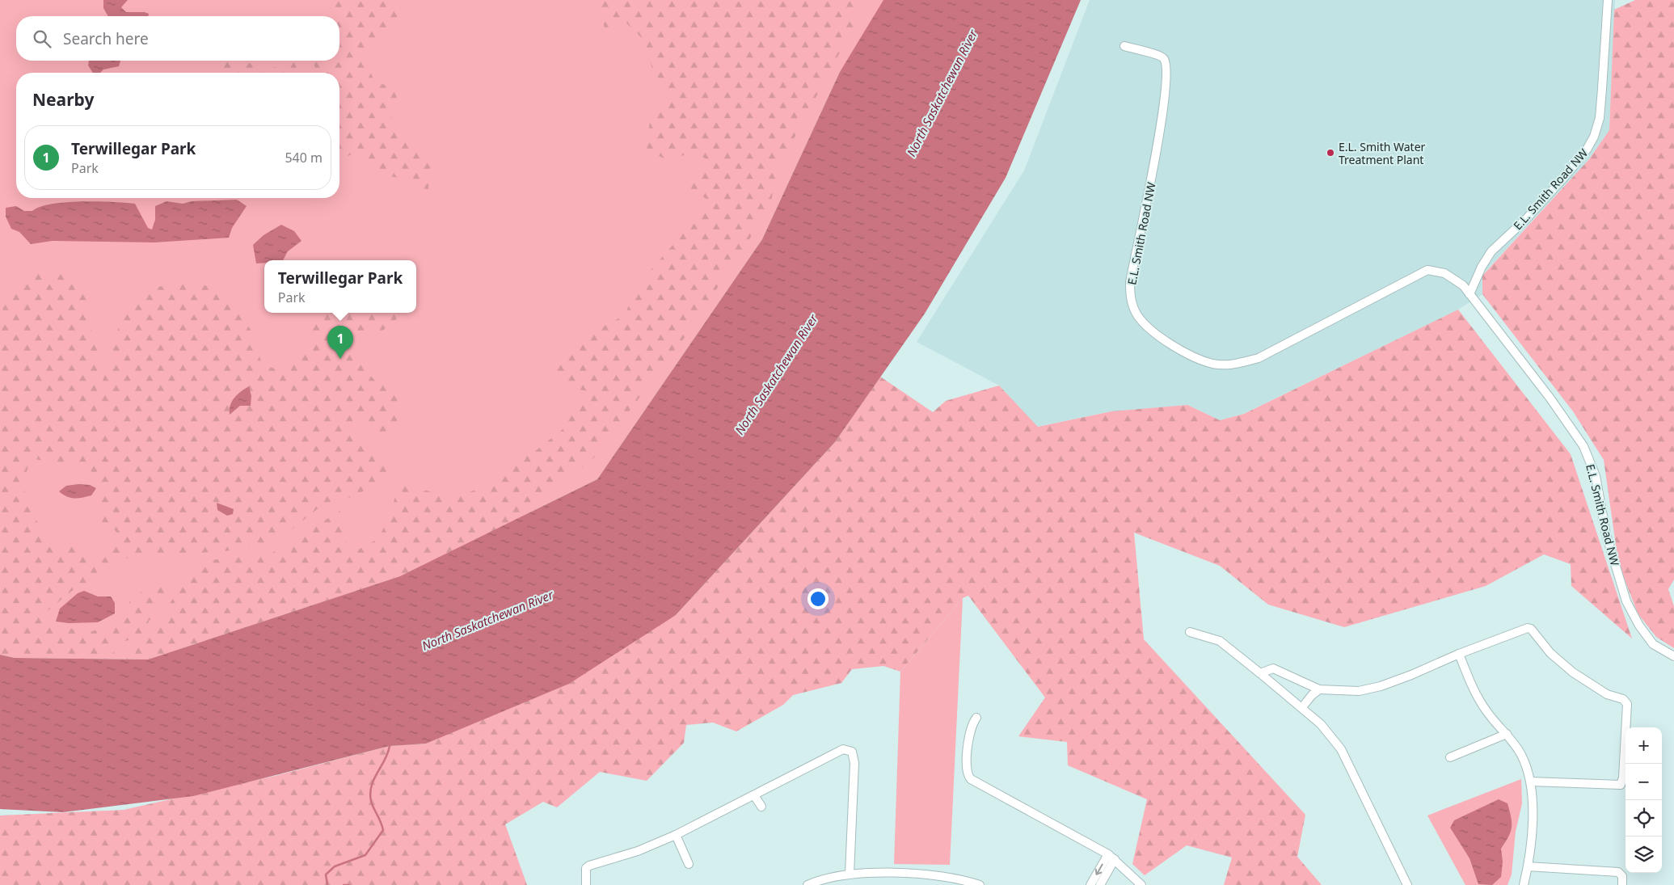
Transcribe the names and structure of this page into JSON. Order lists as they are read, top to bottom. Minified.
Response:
{"streets":{"street":["E.L. Smith Road NW"]},"water":["North Saskatchewan River"],"places":["E.L. Smith Water Treatment Plant"],"page":{"search":"Search here","heading":"Nearby","list":[{"mark":"1","name":"Terwillegar Park","note":"Park","value":"540 m"}],"popup":["Terwillegar Park","Park"],"pins":"1","map_buttons":["+","−"]}}
